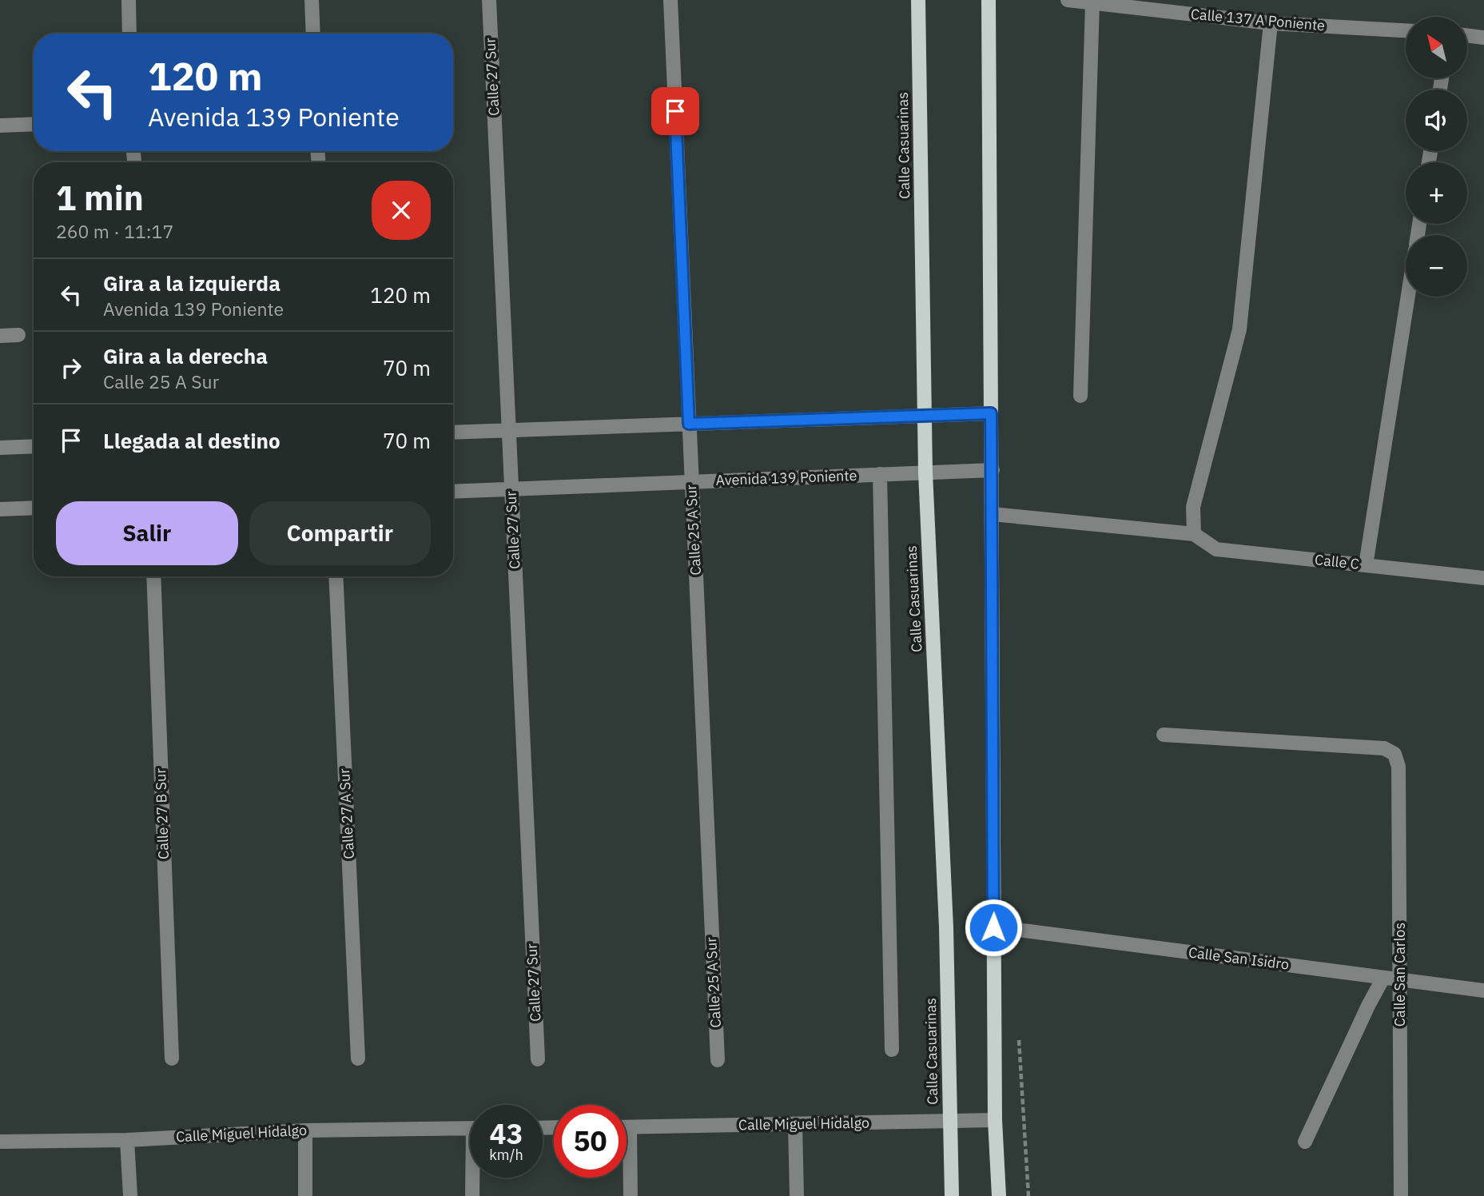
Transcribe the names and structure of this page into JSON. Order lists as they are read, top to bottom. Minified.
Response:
{"streets":{"main road":["Calle Casuarinas"],"street":["Calle 137 A Poniente","Calle 27 Sur","Avenida 139 Poniente","Calle 25 A Sur","Calle C","Calle 27 B Sur","Calle 27 A Sur","Calle San Isidro","Calle San Carlos","Calle Miguel Hidalgo"]},"crossings":[["Calle 27 Sur","Avenida 139 Poniente"],["Calle Casuarinas","Avenida 139 Poniente"],["Calle Casuarinas","Calle Miguel Hidalgo"],["Avenida 139 Poniente","Calle 25 A Sur"],["Calle San Isidro","Calle San Carlos"]],"north":"top left","page":{"map_buttons":["+","−"],"turn":["120 m","Avenida 139 Poniente"],"heading":["1 min","260 m · 11:17"],"list":[{"name":"Gira a la izquierda","note":"Avenida 139 Poniente","value":"120 m"},{"name":"Gira a la derecha","note":"Calle 25 A Sur","value":"70 m"},{"name":"Llegada al destino","value":"70 m"}],"buttons":["Salir","Compartir"],"speed":"43 km/h","limit":"50"}}
